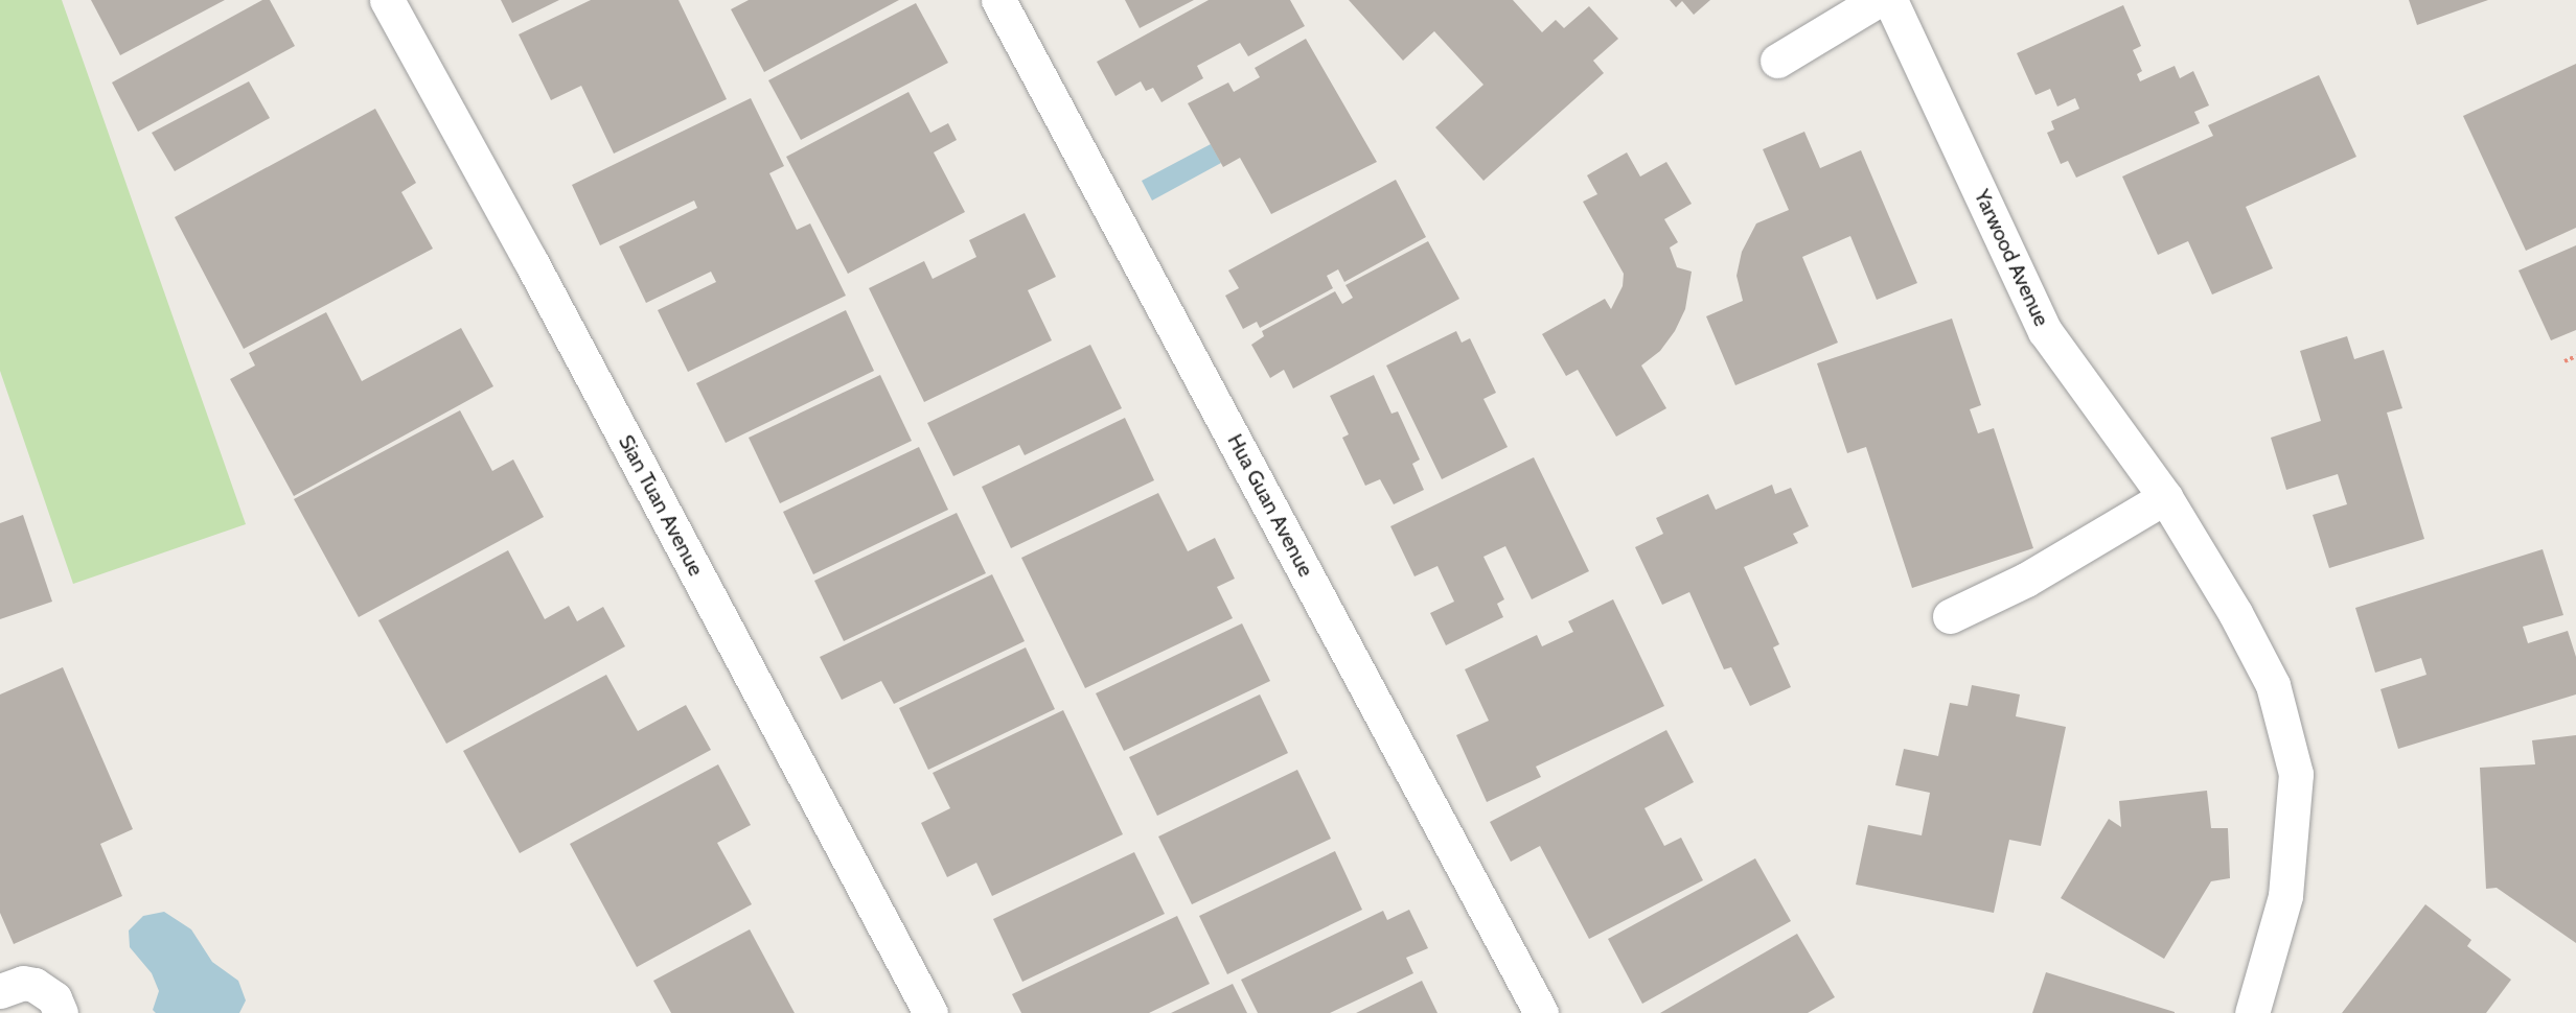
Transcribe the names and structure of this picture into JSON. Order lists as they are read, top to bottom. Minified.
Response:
{"streets":{"street":["Yarwood Avenue","Sian Tuan Avenue","Hua Guan Avenue"]}}
